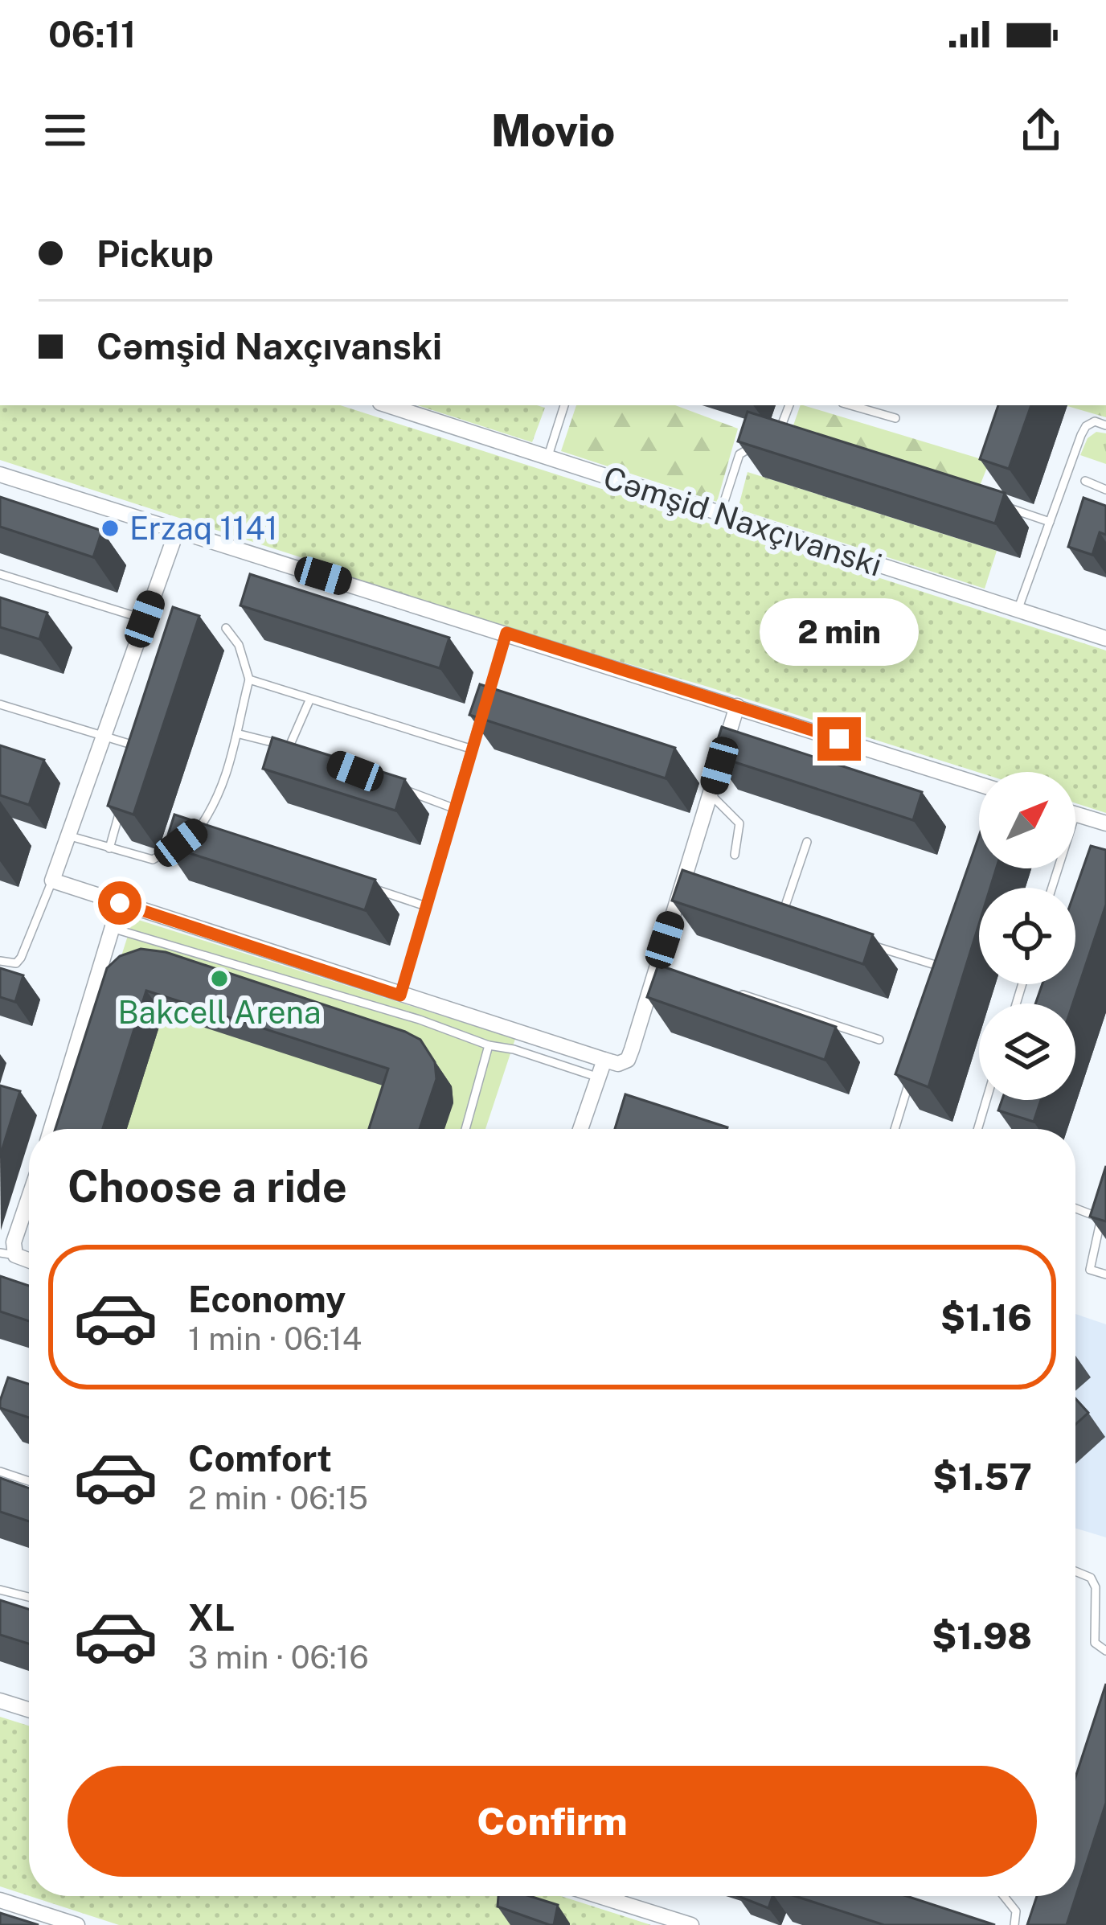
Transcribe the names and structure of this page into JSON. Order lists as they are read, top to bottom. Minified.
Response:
{"streets":{"street":["Cəmşid Naxçıvanski"]},"places":["Erzaq 1141","Bakcell Arena"],"north":"top right","page":{"status":"06:11","header":"Movio","banner":["Pickup","Cəmşid Naxçıvanski"],"bubble":"2 min","heading":"Choose a ride","list":[{"name":"Economy","note":"1 min · 06:14","value":"$1.16"},{"name":"Comfort","note":"2 min · 06:15","value":"$1.57"},{"name":"XL","note":"3 min · 06:16","value":"$1.98"}],"buttons":"Confirm"}}
